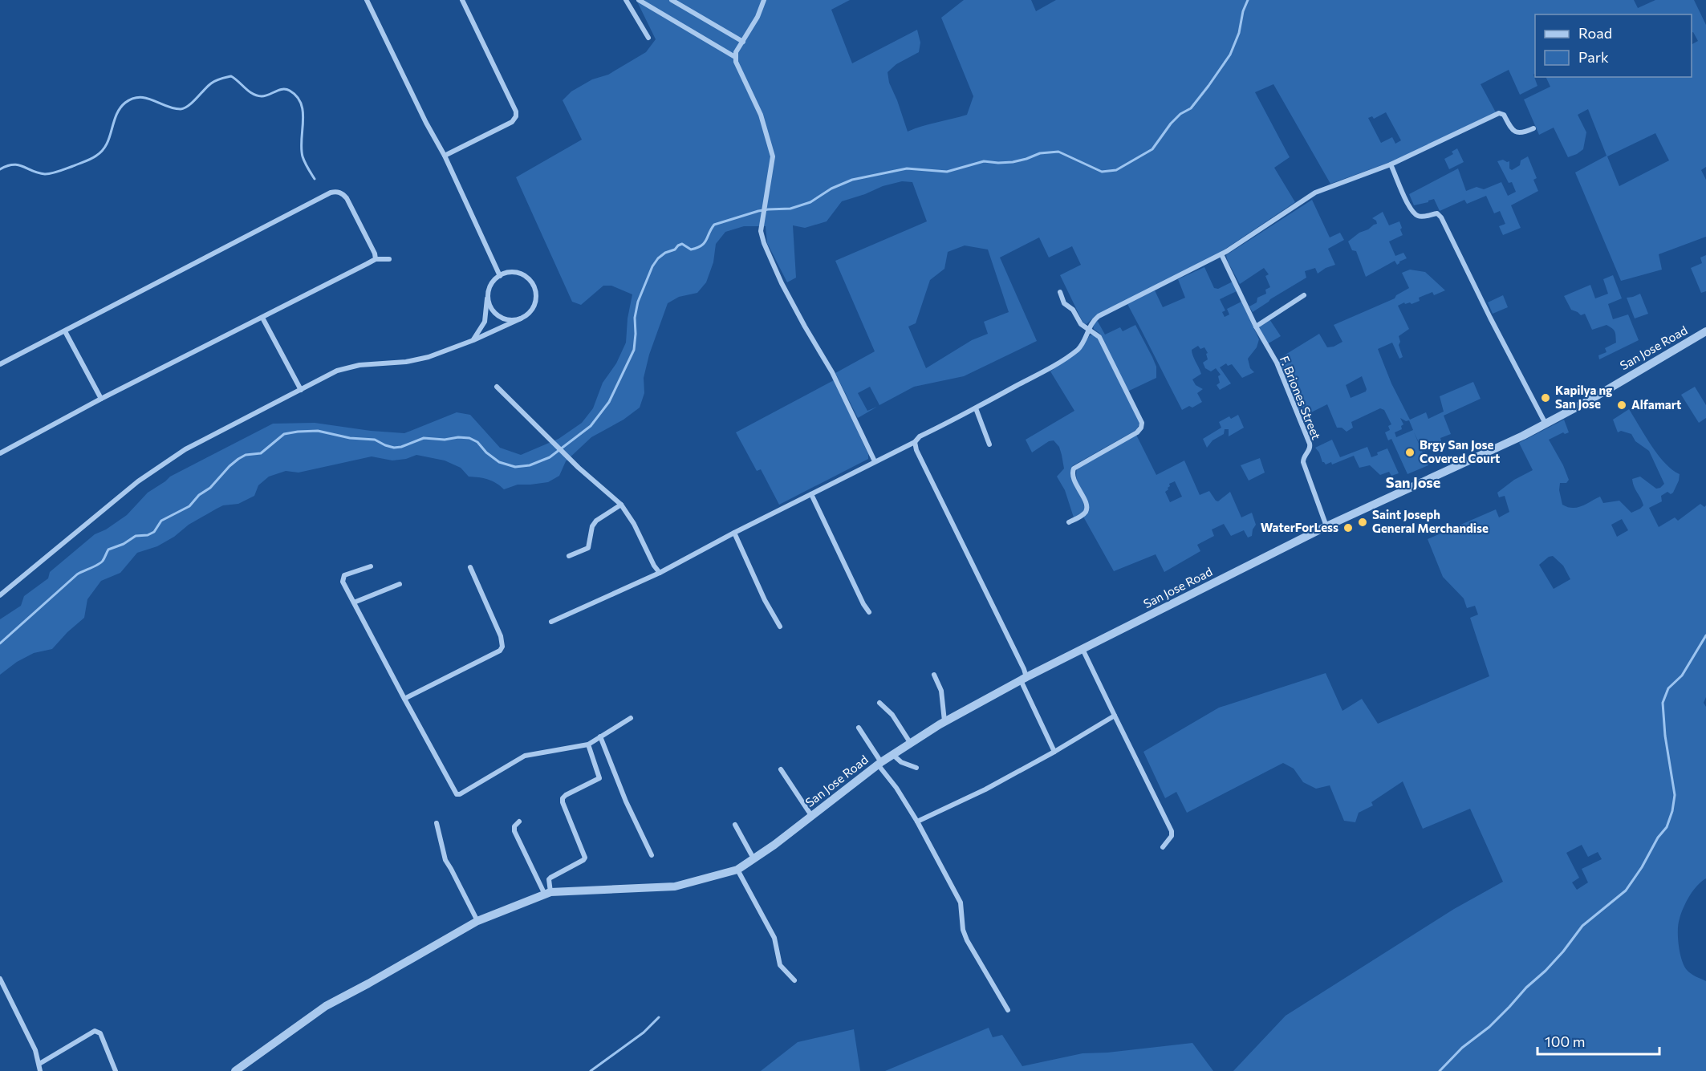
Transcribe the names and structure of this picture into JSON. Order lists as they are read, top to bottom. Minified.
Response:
{"streets":{"street":["San Jose Road","F. Briones Street"]},"crossings":[["San Jose Road","F. Briones Street"]],"districts":["San Jose"],"places":["Kapilya ng San Jose","Alfamart","Brgy San Jose Covered Court","Saint Joseph General Merchandise","WaterForLess"],"legend":["Road","Park"],"scale_bar":"100 m"}
